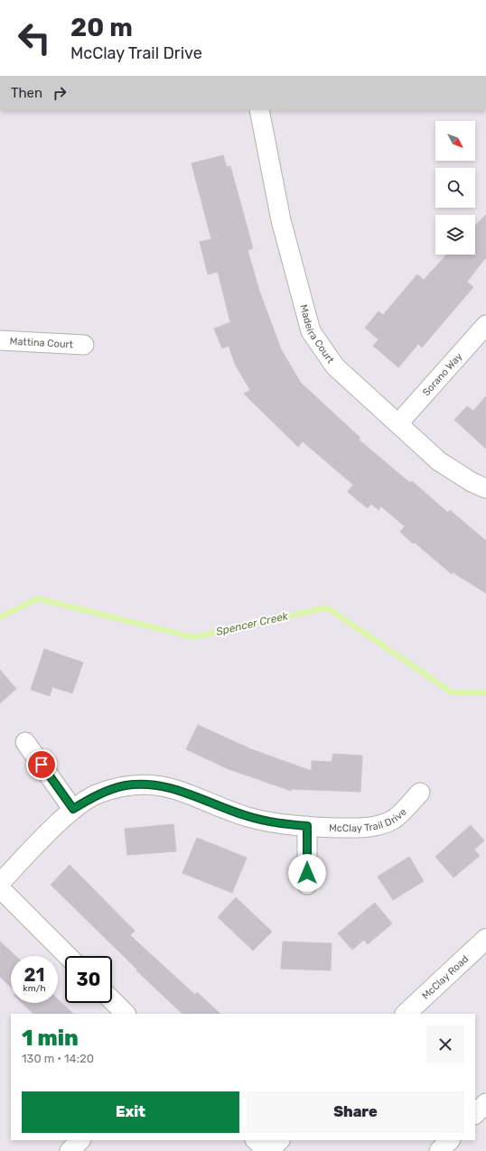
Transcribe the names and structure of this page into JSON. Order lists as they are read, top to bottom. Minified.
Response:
{"streets":{"main road":["McClay Road"],"street":["Madeira Court","Mattina Court","Sorano Way","McClay Trail Drive"]},"crossings":[["Madeira Court","Sorano Way"]],"water":["Spencer Creek"],"north":"bottom right","page":{"turn":["20 m","McClay Trail Drive"],"then":"Then","speed":"21 km/h","limit":"30","heading":["1 min","130 m · 14:20"],"buttons":["Exit","Share"]}}
